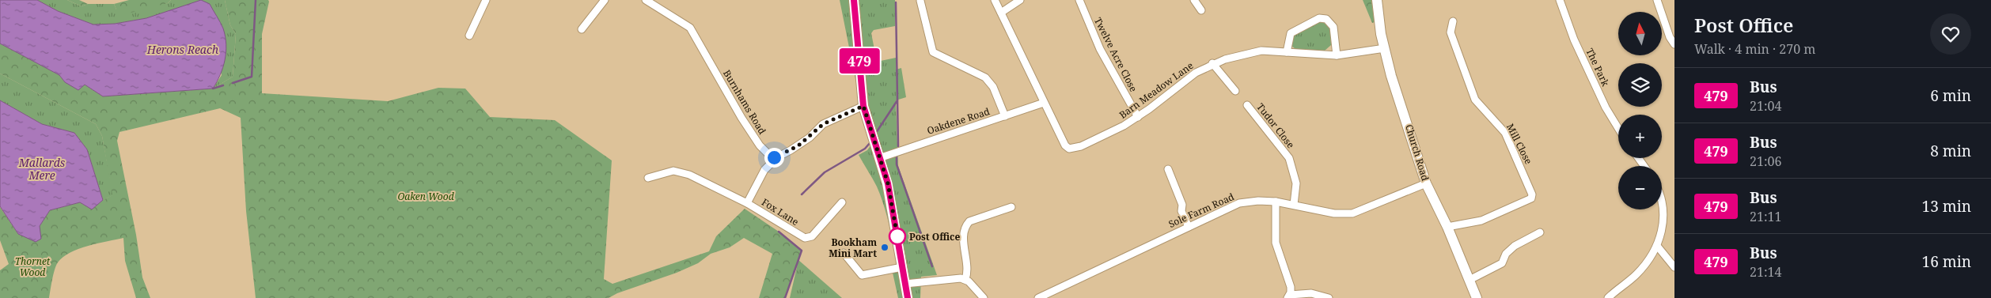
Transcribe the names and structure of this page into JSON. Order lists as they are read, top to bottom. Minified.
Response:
{"streets":{"street":["Twelve Acre Close","The Park","Barn Meadow Lane","Burnhams Road","Oakdene Road","Tudor Close","Mill Close","Church Road","Sole Farm Road","Fox Lane"]},"crossings":[["Twelve Acre Close","Barn Meadow Lane"],["Barn Meadow Lane","Oakdene Road"],["Barn Meadow Lane","Church Road"],["Burnhams Road","Fox Lane"],["Tudor Close","Sole Farm Road"],["Mill Close","Church Road"],["Church Road","Sole Farm Road"]],"water":["Herons Reach","Mallards Mere"],"parks":["Oaken Wood","Thornet Wood"],"places":["Post Office","Bookham Mini Mart"],"lines":["bus line 479"],"north":"top","page":{"on_map":"479","heading":["Post Office","Walk · 4 min · 270 m"],"map_buttons":["+","−"],"list":[{"mark":"479","name":"Bus","note":"21:04","value":"6 min"},{"mark":"479","name":"Bus","note":"21:06","value":"8 min"},{"mark":"479","name":"Bus","note":"21:11","value":"13 min"},{"mark":"479","name":"Bus","note":"21:14","value":"16 min"}]}}
